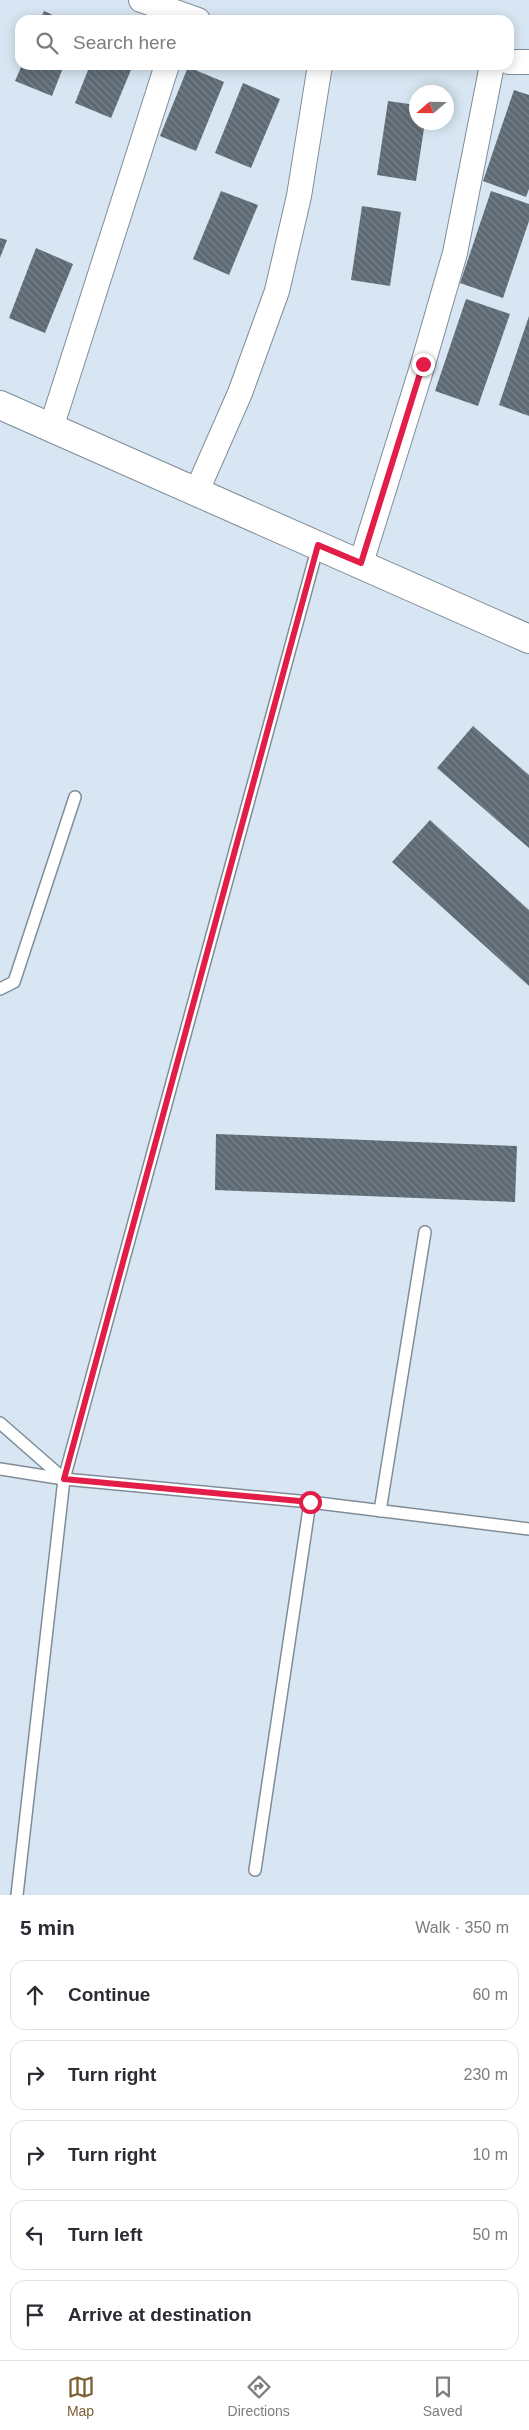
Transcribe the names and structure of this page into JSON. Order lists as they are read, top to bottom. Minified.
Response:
{"north":"left","page":{"search":"Search here","heading":["5 min","Walk · 350 m"],"list":[["Continue","60 m"],["Turn right","230 m"],["Turn right","10 m"],["Turn left","50 m"],"Arrive at destination"],"nav":["Map","Directions","Saved"]}}
